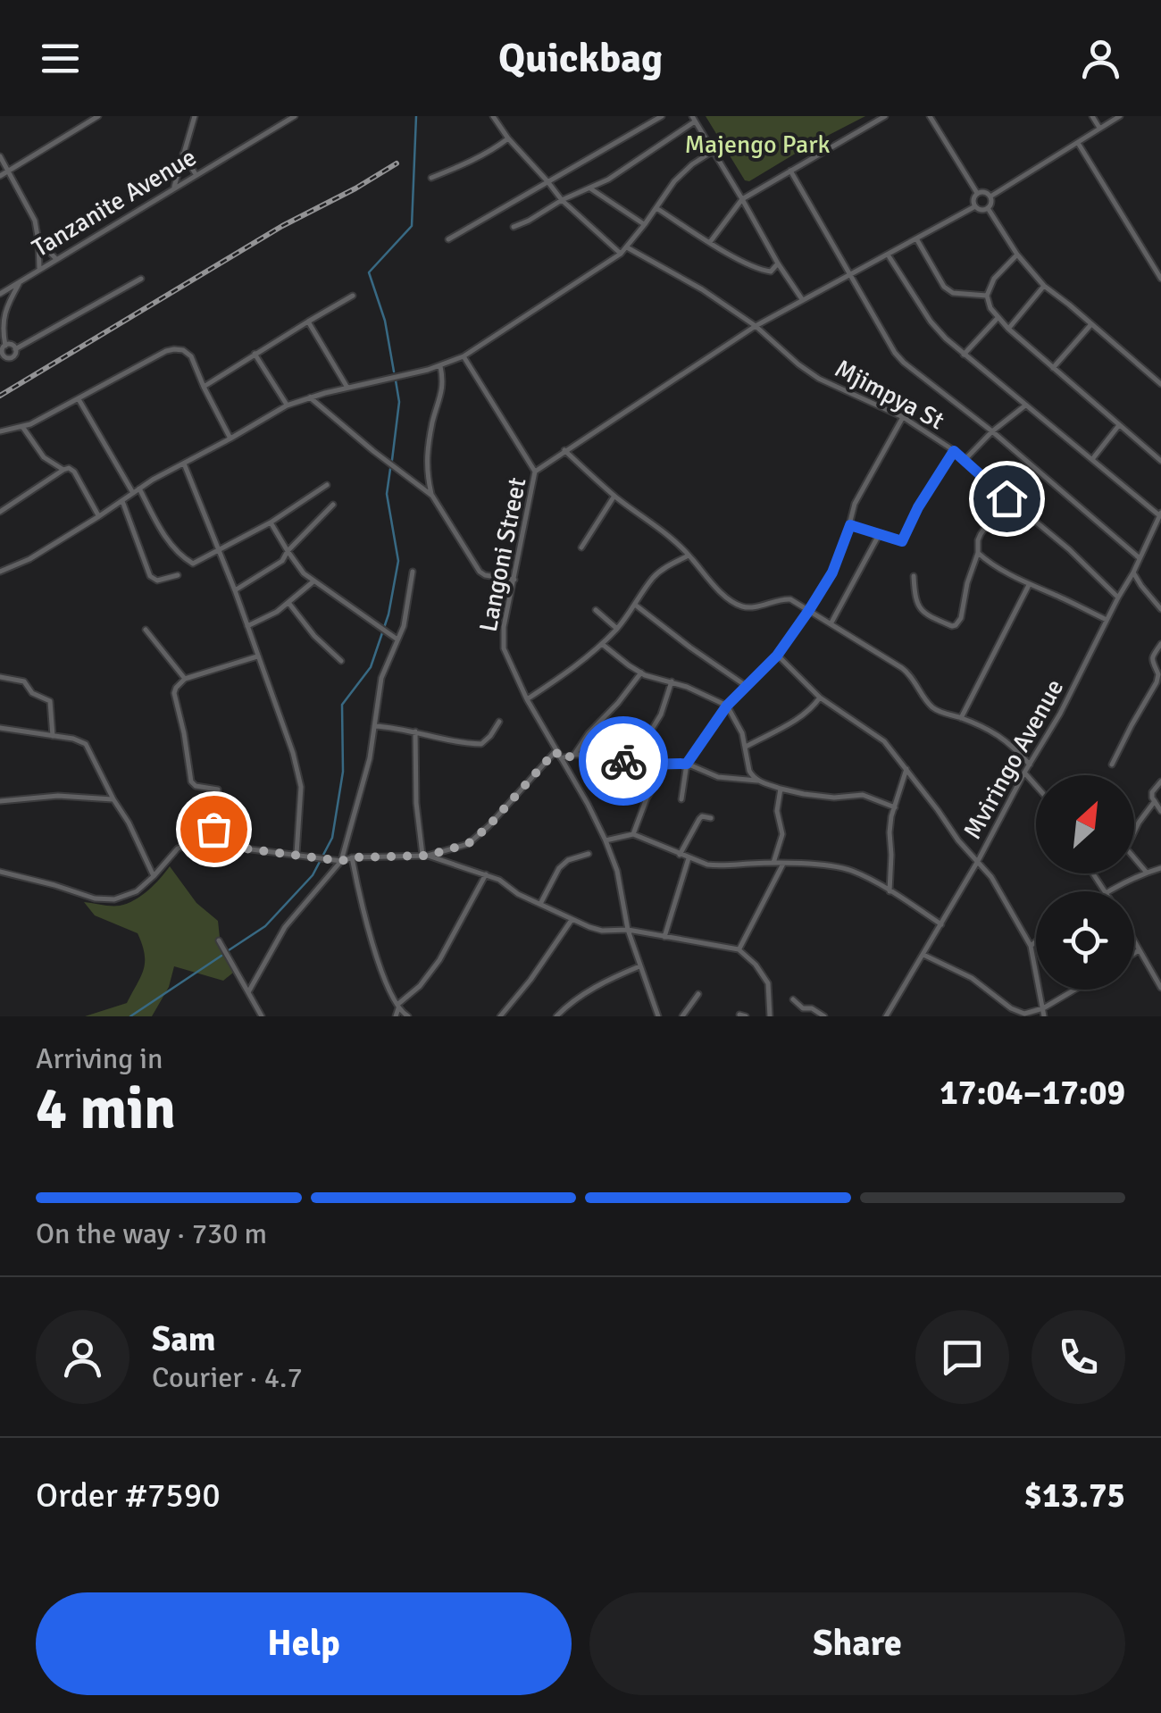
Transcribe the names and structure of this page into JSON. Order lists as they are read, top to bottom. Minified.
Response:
{"streets":{"street":["Tanzanite Avenue","Mjimpya St","Langoni Street","Mviringo Avenue"]},"crossings":[["Mjimpya St","Langoni Street"],["Mjimpya St","Mviringo Avenue"]],"parks":["Majengo Park"],"north":"top right","page":{"header":"Quickbag","heading":["4 min","Arriving in","17:04–17:09"],"panel":["Sam","Courier · 4.7","Order #7590","$13.75"],"bar":"On the way · 730 m","buttons":["Help","Share"]}}
